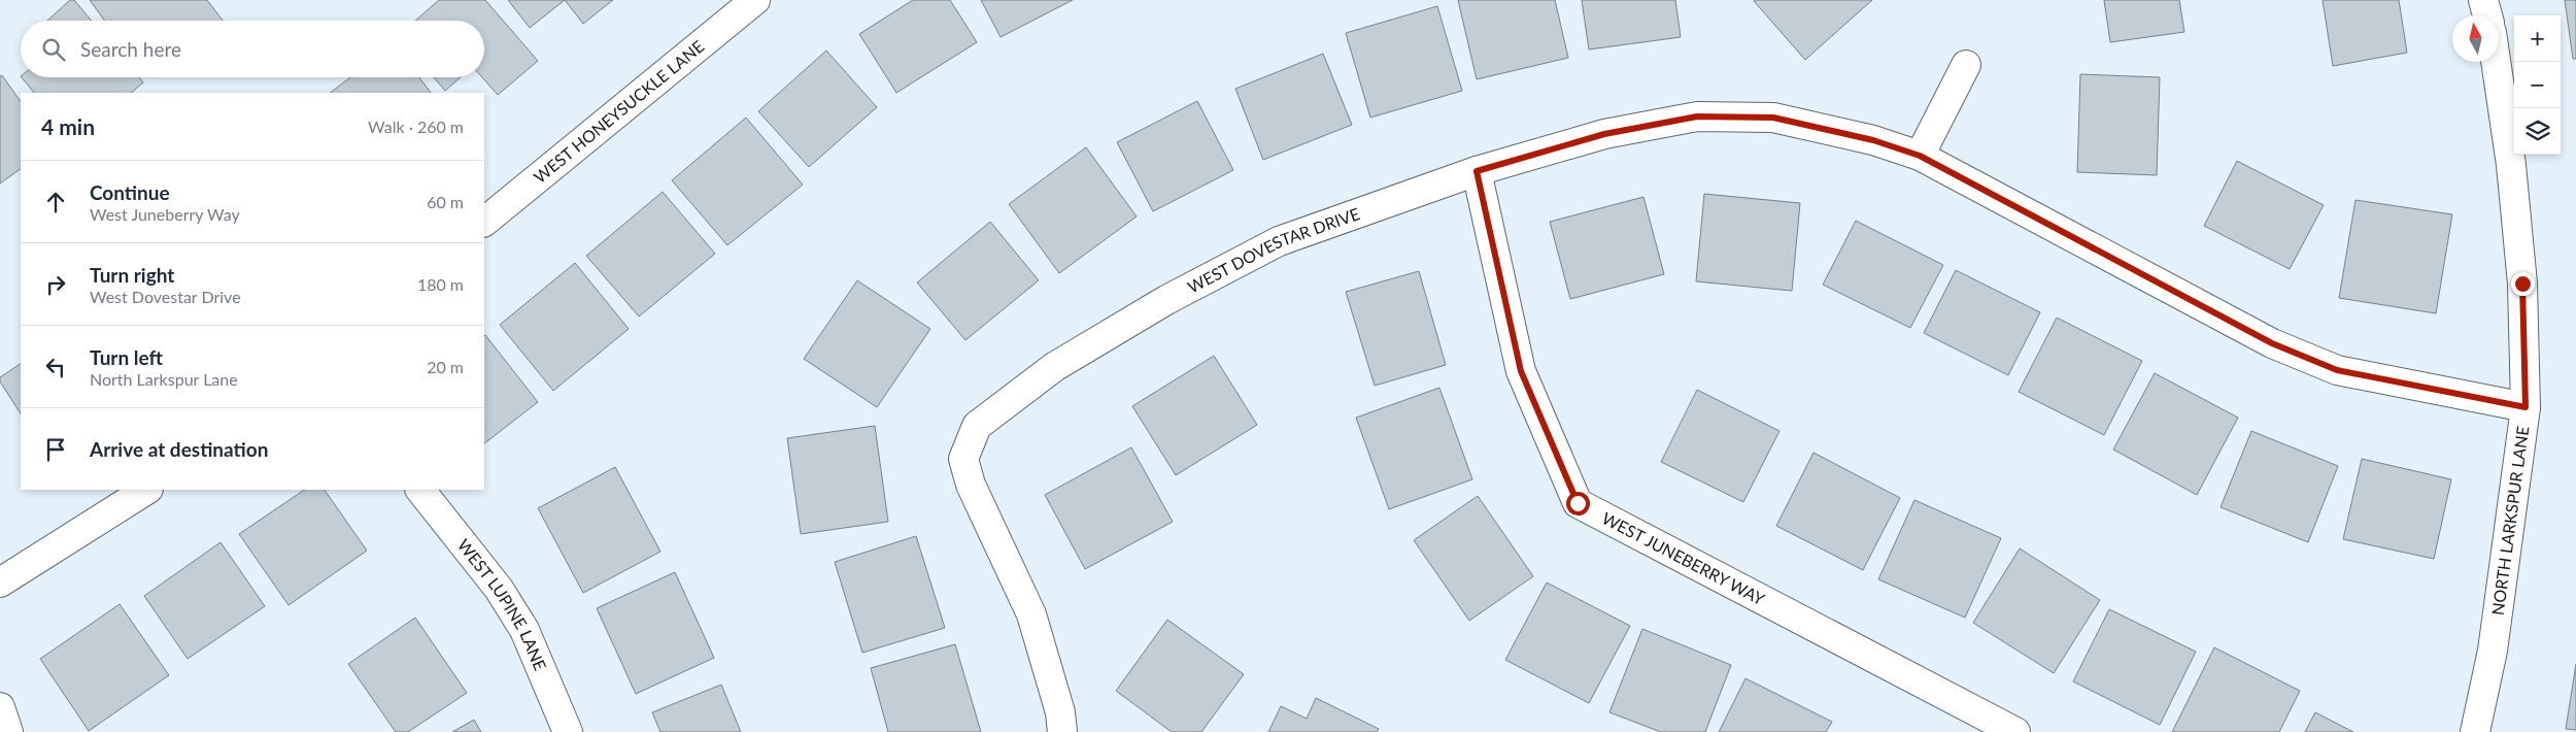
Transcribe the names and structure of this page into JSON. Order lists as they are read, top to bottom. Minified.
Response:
{"streets":{"street":["WEST HONEYSUCKLE LANE","WEST DOVESTAR DRIVE","NORTH LARKSPUR LANE","WEST JUNEBERRY WAY","WEST LUPINE LANE"]},"crossings":[["WEST DOVESTAR DRIVE","NORTH LARKSPUR LANE"],["WEST DOVESTAR DRIVE","WEST JUNEBERRY WAY"]],"north":"top","page":{"map_buttons":["+","−"],"search":"Search here","heading":["4 min","Walk · 260 m"],"list":[["Continue","West Juneberry Way","60 m"],["Turn right","West Dovestar Drive","180 m"],["Turn left","North Larkspur Lane","20 m"],"Arrive at destination"]}}
